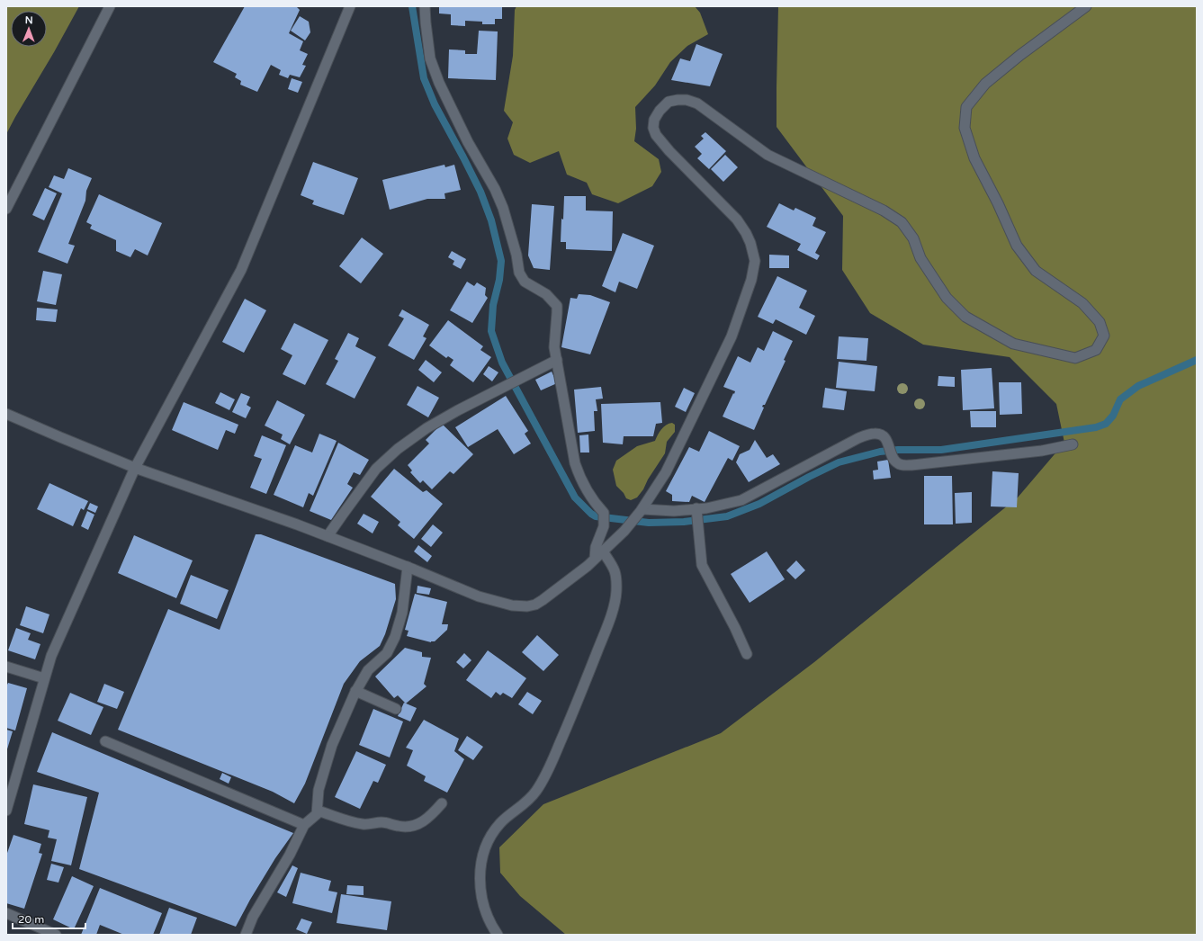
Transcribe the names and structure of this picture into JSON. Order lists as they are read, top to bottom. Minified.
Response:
{"scale_bar":"20 m","north":"top"}
